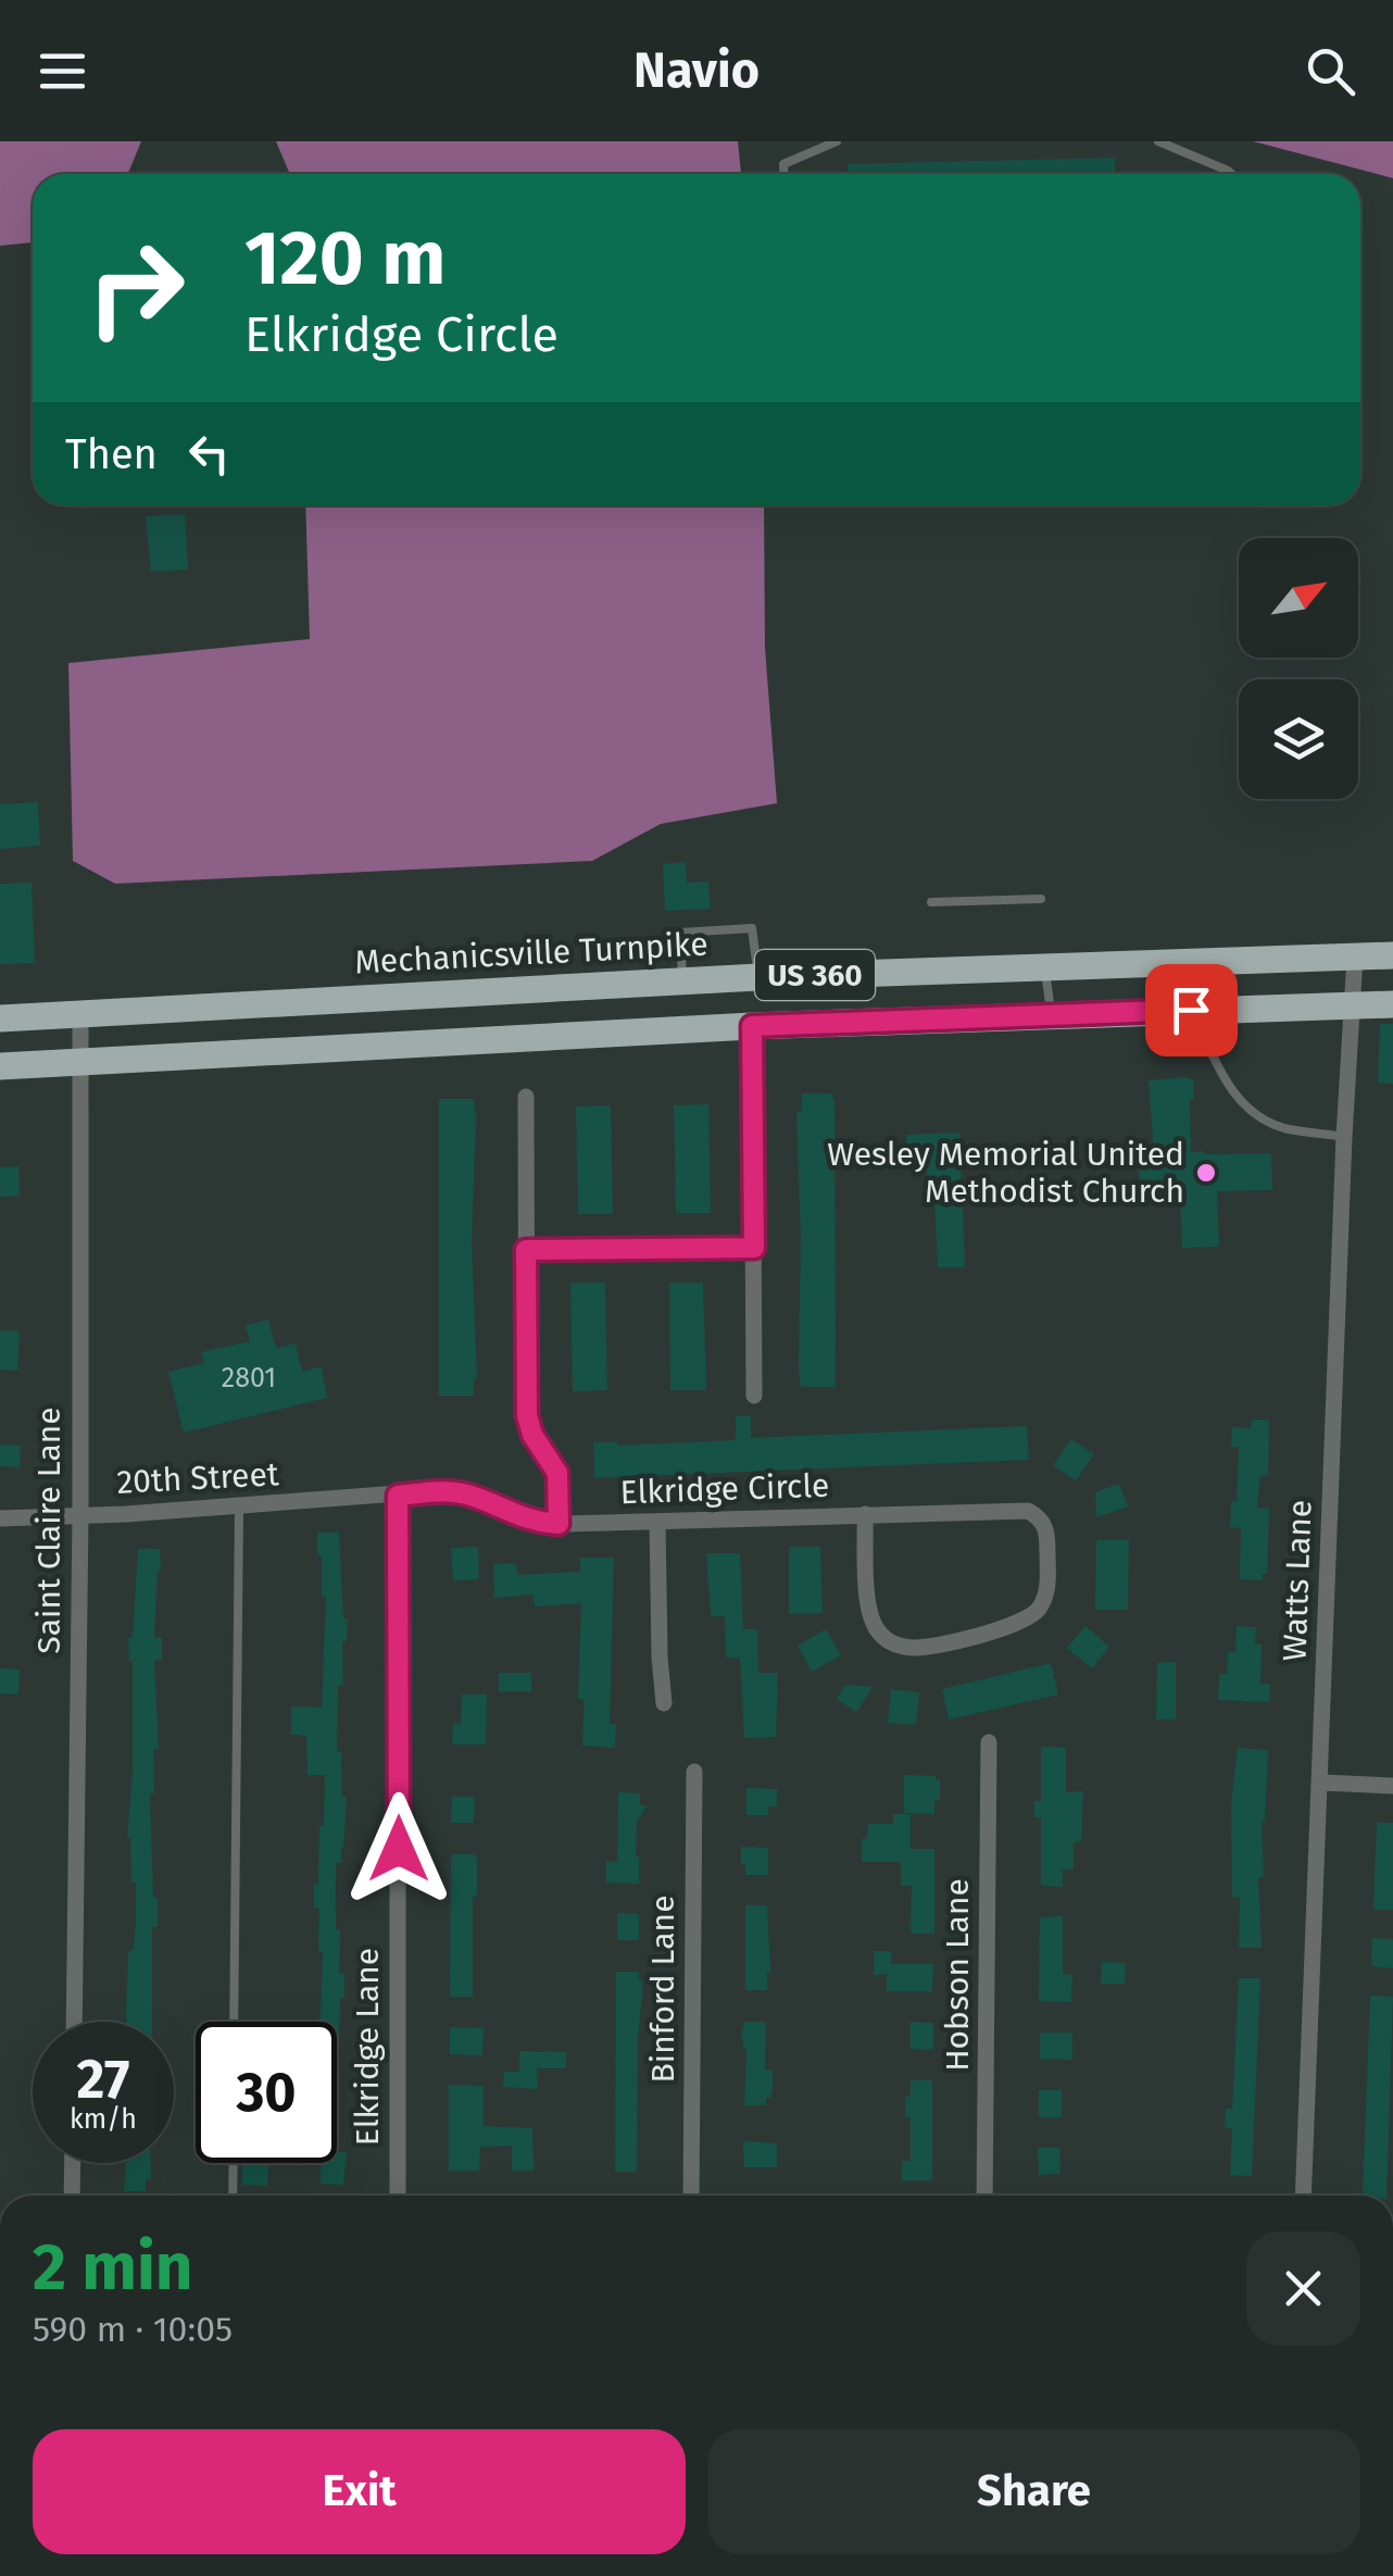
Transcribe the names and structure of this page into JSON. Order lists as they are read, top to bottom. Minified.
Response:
{"streets":{"highway":["Mechanicsville Turnpike","US 360"],"street":["20th Street","Elkridge Circle","Saint Claire Lane","Watts Lane","Hobson Lane","Binford Lane","Elkridge Lane"]},"crossings":[["Mechanicsville Turnpike","Saint Claire Lane"],["Mechanicsville Turnpike","Watts Lane"],["US 360","Saint Claire Lane"],["US 360","Watts Lane"],["20th Street","Elkridge Circle"],["20th Street","Saint Claire Lane"],["20th Street","Elkridge Lane"],["Elkridge Circle","Elkridge Lane"]],"places":["Wesley Memorial United Methodist Church"],"house_numbers":["2801"],"north":"top right","page":{"header":"Navio","turn":["120 m","Elkridge Circle"],"then":"Then","speed":"27 km/h","limit":"30","heading":["2 min","590 m · 10:05"],"buttons":["Exit","Share"]}}
